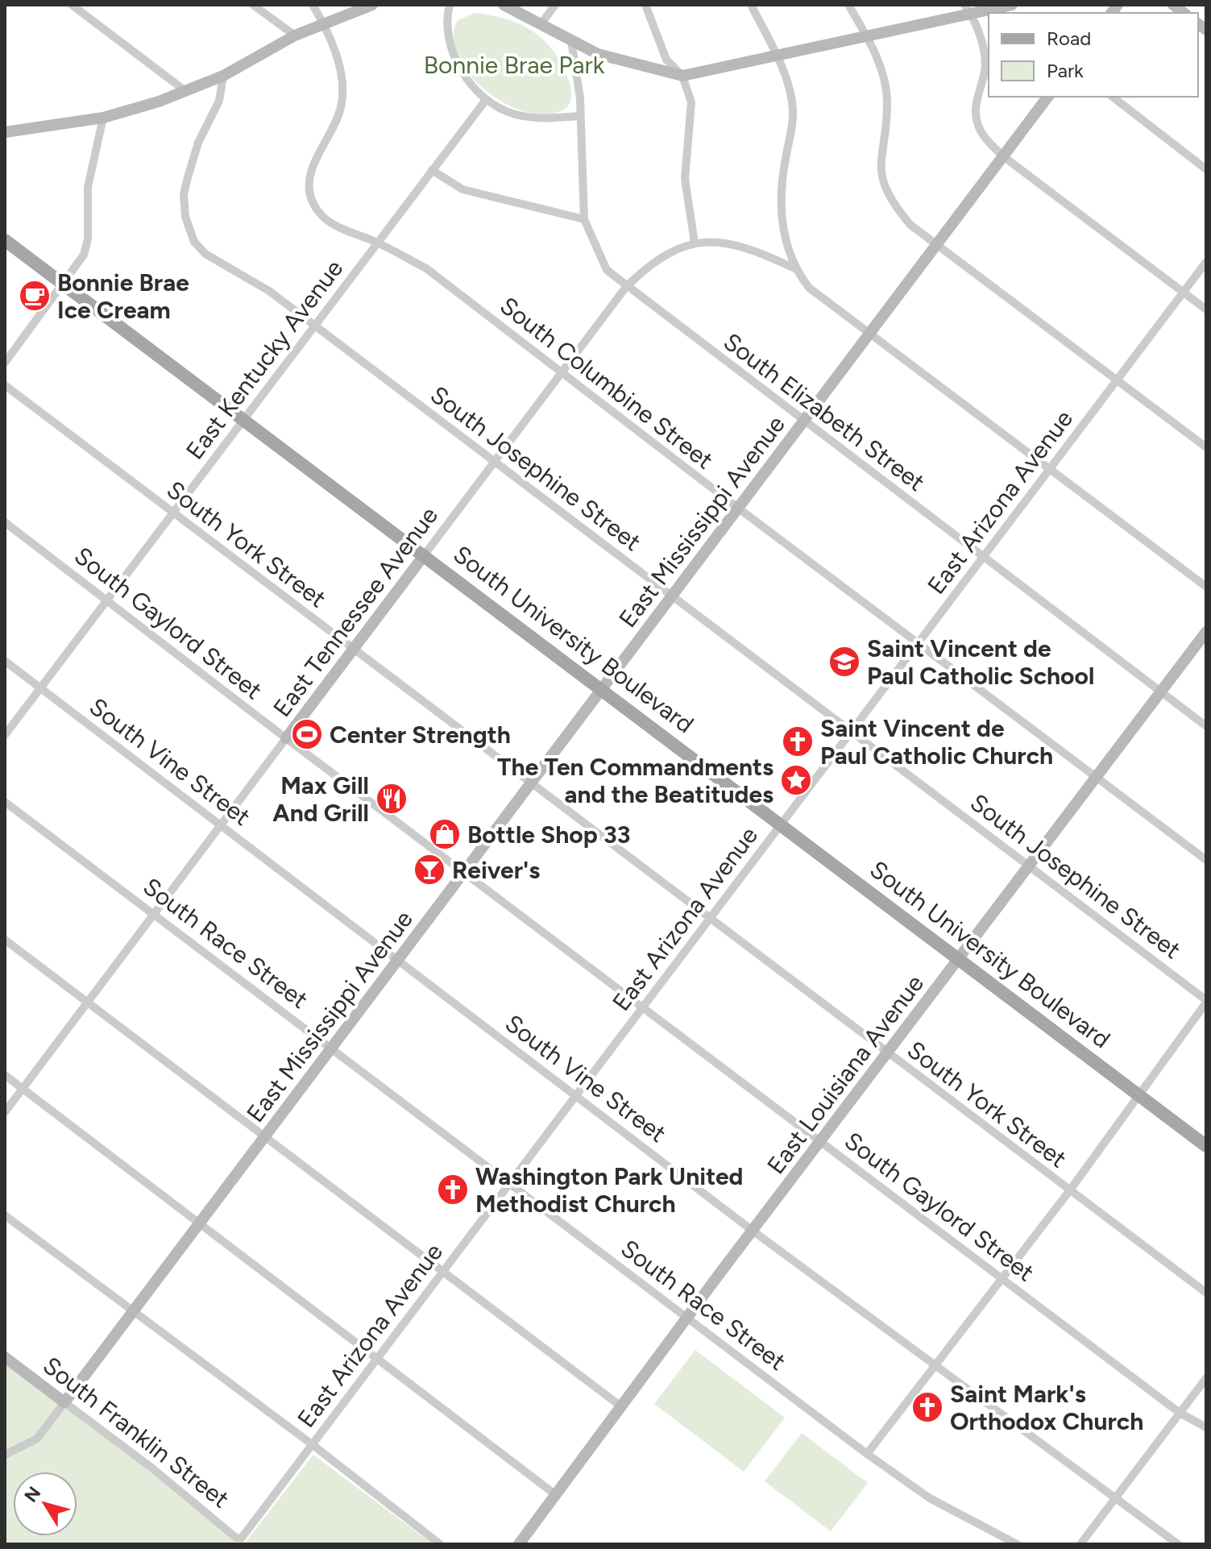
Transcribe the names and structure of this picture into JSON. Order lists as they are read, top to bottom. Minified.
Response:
{"streets":{"main road":["South University Boulevard"],"street":["East Kentucky Avenue","South Columbine Street","South Elizabeth Street","South Josephine Street","East Arizona Avenue","East Mississippi Avenue","South York Street","East Tennessee Avenue","South Gaylord Street","South Vine Street","South Race Street","East Louisiana Avenue","South Franklin Street"]},"crossings":[["East Kentucky Avenue","South Columbine Street"],["East Kentucky Avenue","South Josephine Street"],["East Kentucky Avenue","South York Street"],["East Kentucky Avenue","South Gaylord Street"],["East Kentucky Avenue","South University Boulevard"],["East Kentucky Avenue","South Vine Street"],["South Columbine Street","East Arizona Avenue"],["South Columbine Street","East Mississippi Avenue"],["South Columbine Street","East Tennessee Avenue"],["South Columbine Street","East Louisiana Avenue"],["South Elizabeth Street","East Arizona Avenue"],["South Elizabeth Street","East Mississippi Avenue"],["South Elizabeth Street","East Tennessee Avenue"],["South Elizabeth Street","East Louisiana Avenue"],["South Josephine Street","East Arizona Avenue"],["South Josephine Street","East Mississippi Avenue"],["South Josephine Street","East Tennessee Avenue"],["South Josephine Street","East Louisiana Avenue"],["East Arizona Avenue","South York Street"],["East Arizona Avenue","South Gaylord Street"],["East Arizona Avenue","South University Boulevard"],["East Arizona Avenue","South Vine Street"],["East Arizona Avenue","South Race Street"],["East Arizona Avenue","South Franklin Street"],["East Mississippi Avenue","South York Street"],["East Mississippi Avenue","South Gaylord Street"],["East Mississippi Avenue","South University Boulevard"],["East Mississippi Avenue","South Vine Street"],["East Mississippi Avenue","South Race Street"],["East Mississippi Avenue","South Franklin Street"],["South York Street","East Tennessee Avenue"],["South York Street","East Louisiana Avenue"],["East Tennessee Avenue","South Gaylord Street"],["East Tennessee Avenue","South University Boulevard"],["East Tennessee Avenue","South Vine Street"],["East Tennessee Avenue","South Race Street"],["South Gaylord Street","East Louisiana Avenue"],["South University Boulevard","East Louisiana Avenue"],["South Vine Street","East Louisiana Avenue"],["South Race Street","East Louisiana Avenue"]],"parks":["Bonnie Brae Park"],"places":{"cafe":["Bonnie Brae Ice Cream"],"school or university":["Saint Vincent de Paul Catholic School"],"sports":["Center Strength"],"church":["Saint Vincent de Paul Catholic Church","Washington Park United Methodist Church","Saint Mark's Orthodox Church"],"place":["The Ten Commandments and the Beatitudes"],"restaurant":["Max Gill And Grill"],"shop":["Bottle Shop 33"],"bar":["Reiver's"]},"legend":["Road","Park"],"north":"top left"}
